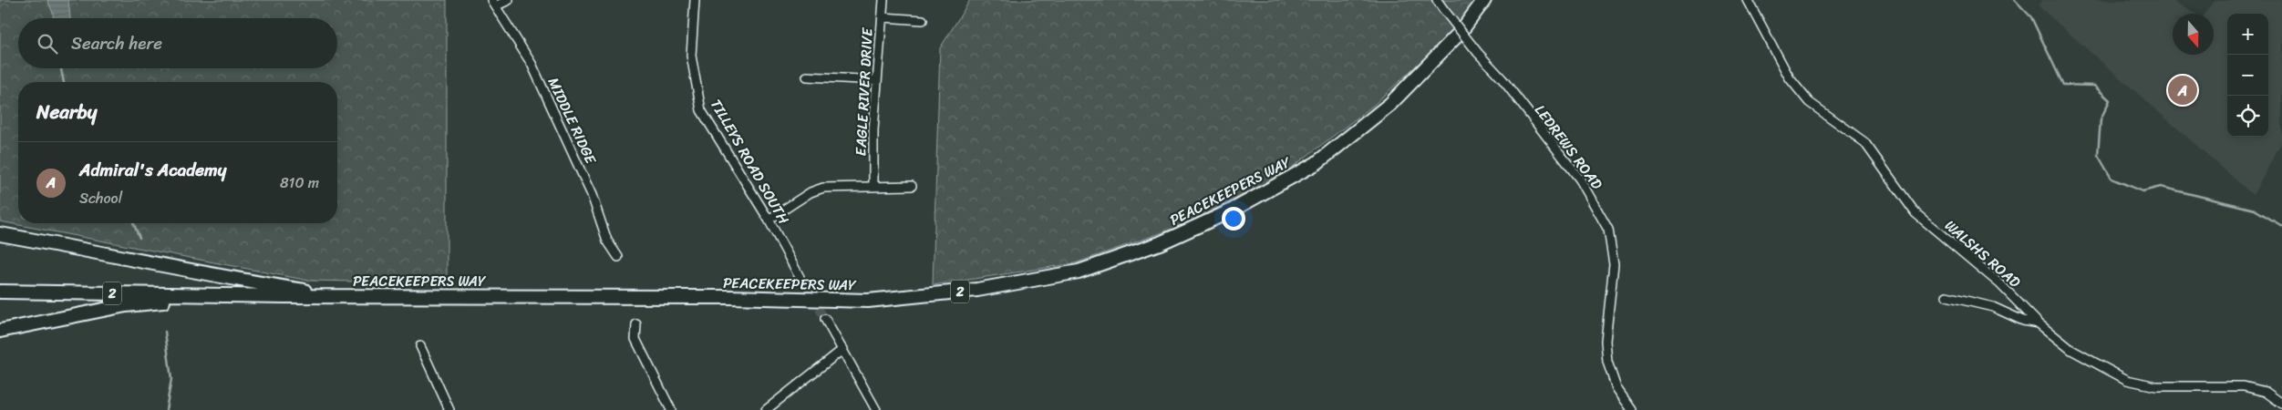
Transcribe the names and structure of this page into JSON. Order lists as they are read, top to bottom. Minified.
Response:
{"streets":{"highway":["PEACEKEEPERS WAY","2"],"street":["EAGLE RIVER DRIVE","MIDDLE RIDGE","LEDREWS ROAD","TILLEYS ROAD SOUTH","WALSHS ROAD"]},"north":"bottom","page":{"map_buttons":["+","−"],"search":"Search here","pins":"A","heading":"Nearby","list":[{"mark":"A","name":"Admiral's Academy","note":"School","value":"810 m"}]}}
